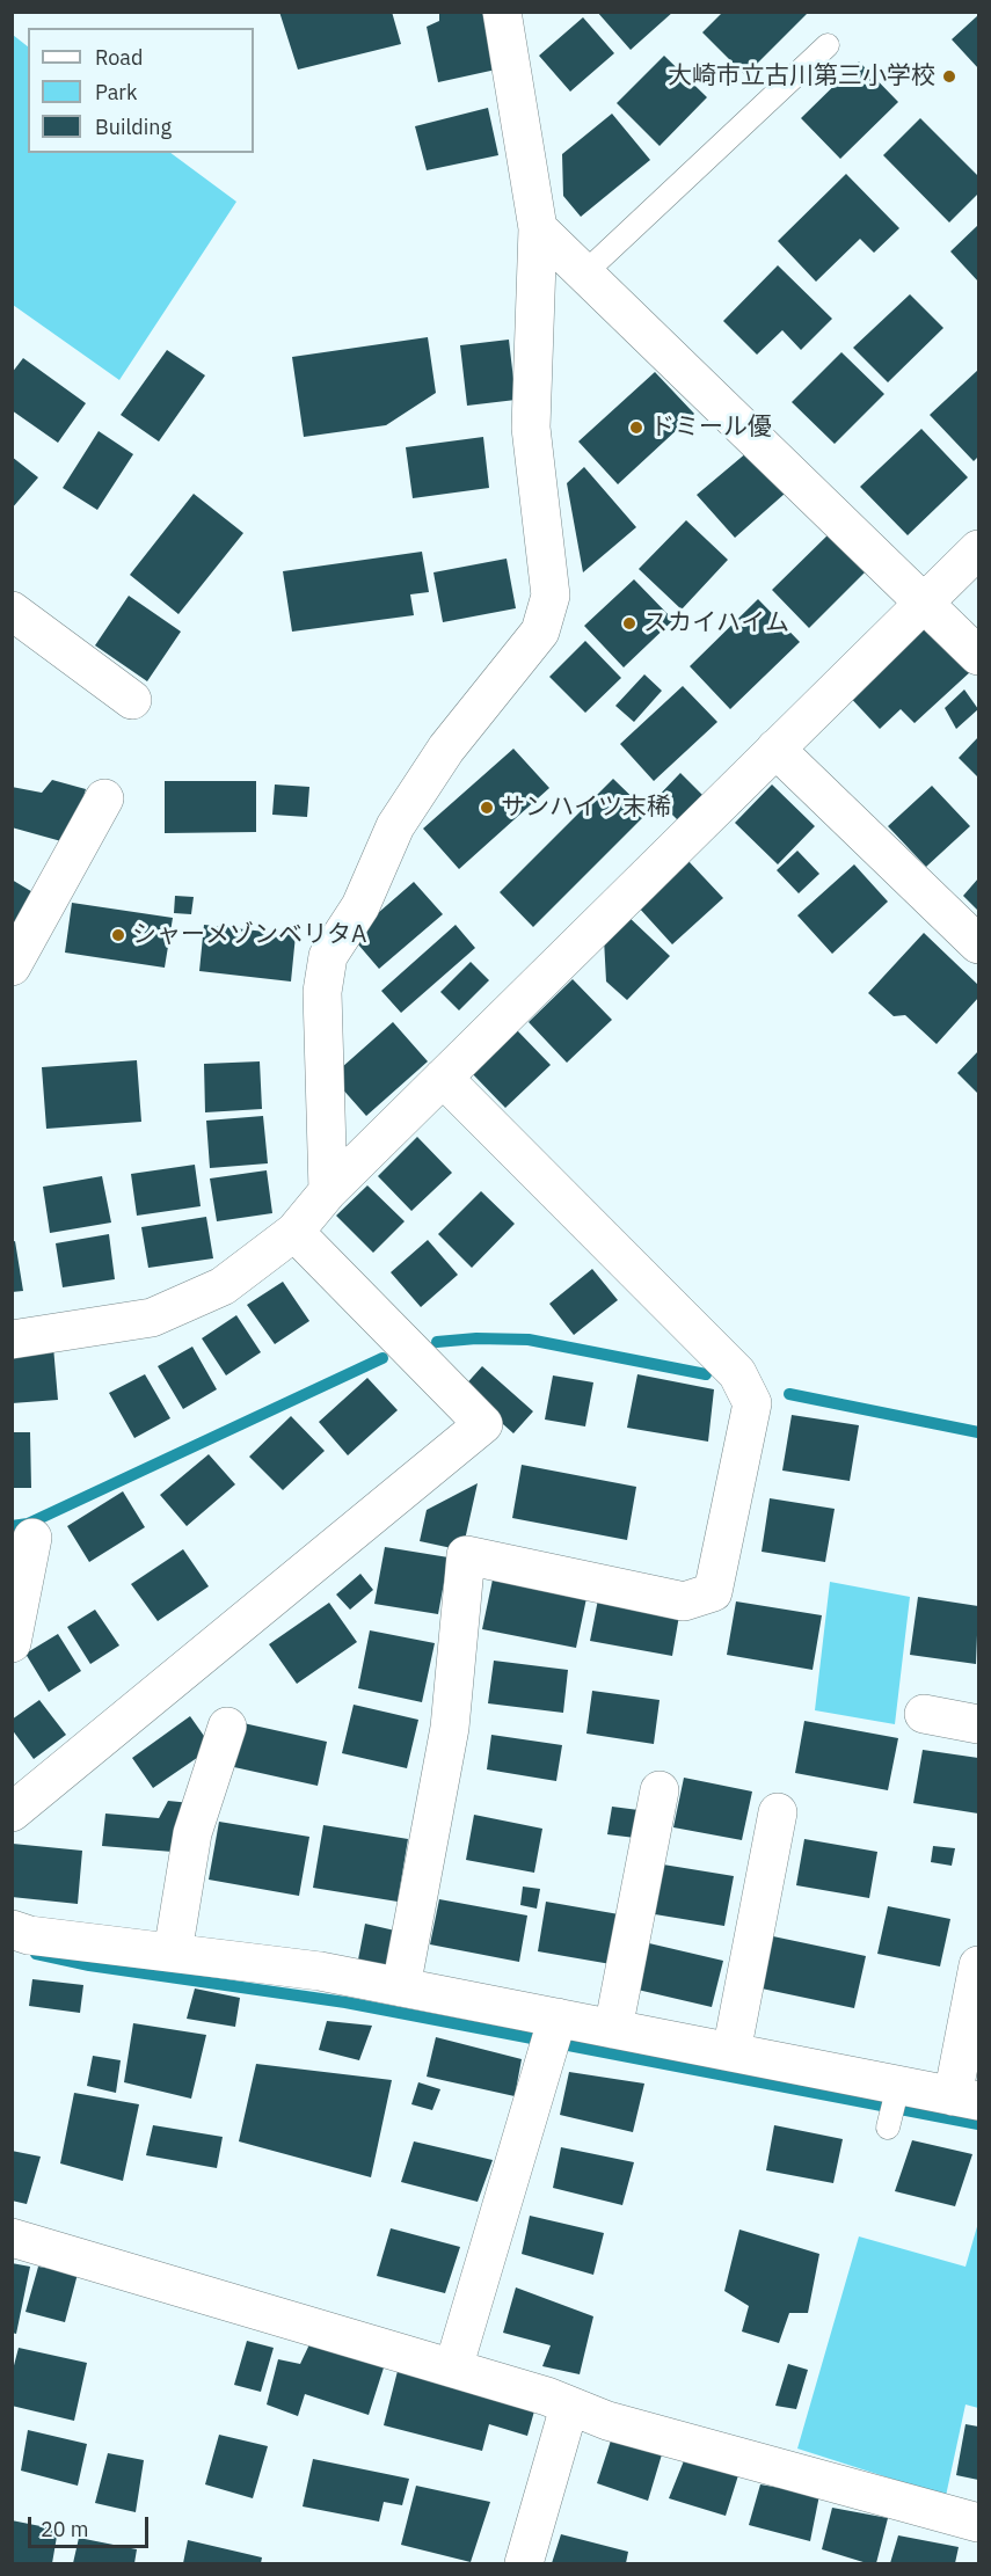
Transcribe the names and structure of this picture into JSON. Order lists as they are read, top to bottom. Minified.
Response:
{"places":["大崎市立古川第三小学校","ドミール優","スカイハイム","サンハイツ末稀","シャーメゾンベリタA"],"legend":["Road","Park","Building"],"scale_bar":"20 m"}
